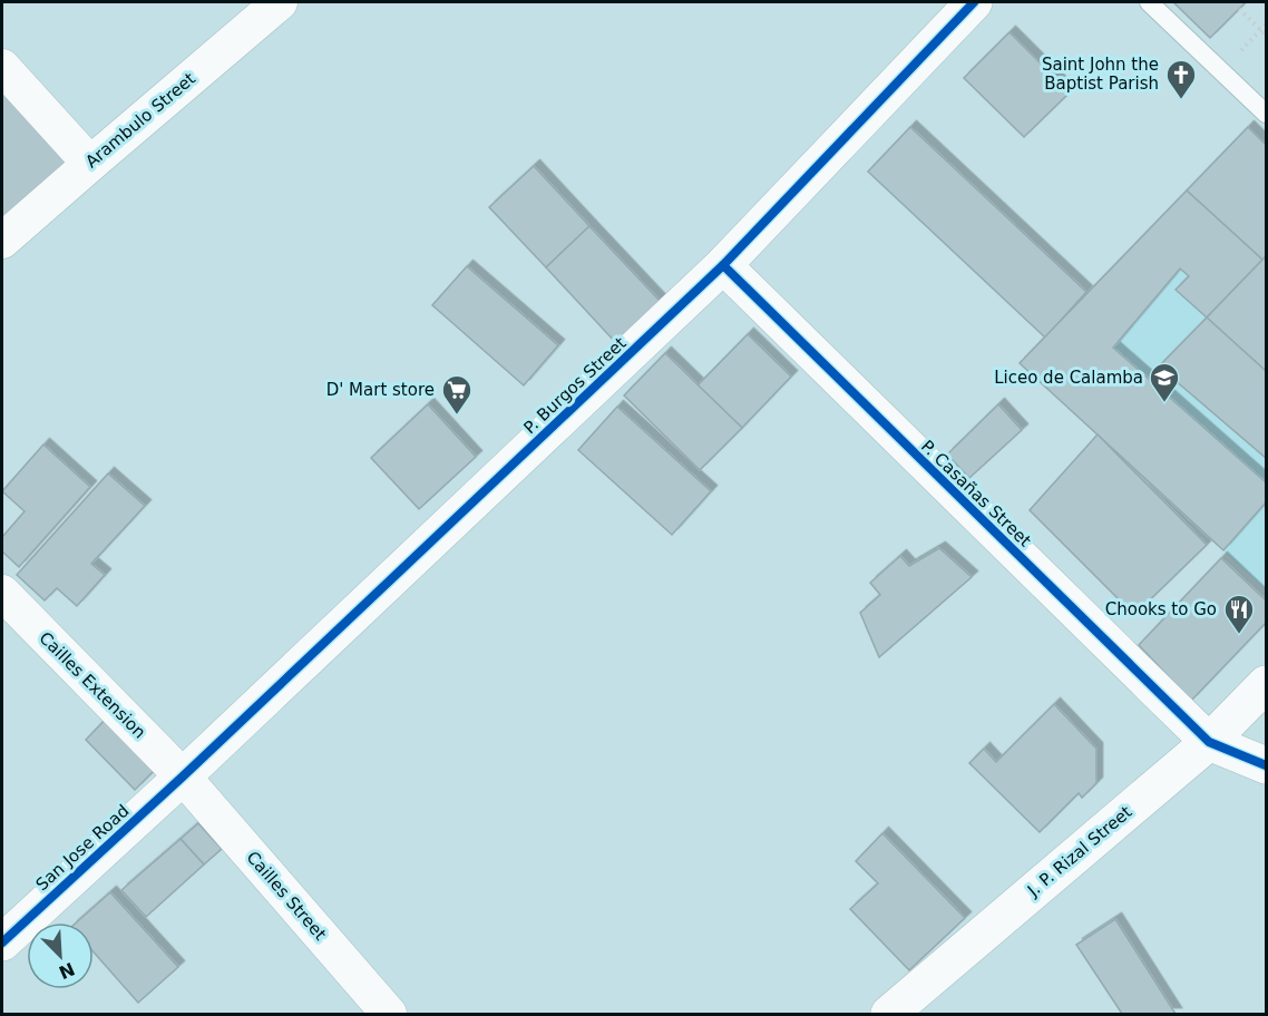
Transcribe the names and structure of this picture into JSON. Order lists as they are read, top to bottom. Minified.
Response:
{"streets":{"street":["Arambulo Street","P. Burgos Street","P. Casañas Street","Cailles Extension","San Jose Road","J. P. Rizal Street","Cailles Street"]},"crossings":[["P. Burgos Street","P. Casañas Street"],["P. Burgos Street","Cailles Extension"],["P. Burgos Street","San Jose Road"],["P. Burgos Street","Cailles Street"],["P. Casañas Street","J. P. Rizal Street"],["Cailles Extension","San Jose Road"],["Cailles Extension","Cailles Street"],["San Jose Road","Cailles Street"]],"places":{"church":["Saint John the Baptist Parish"],"school or university":["Liceo de Calamba"],"supermarket":["D' Mart store"],"restaurant":["Chooks to Go"]},"north":"bottom right"}
